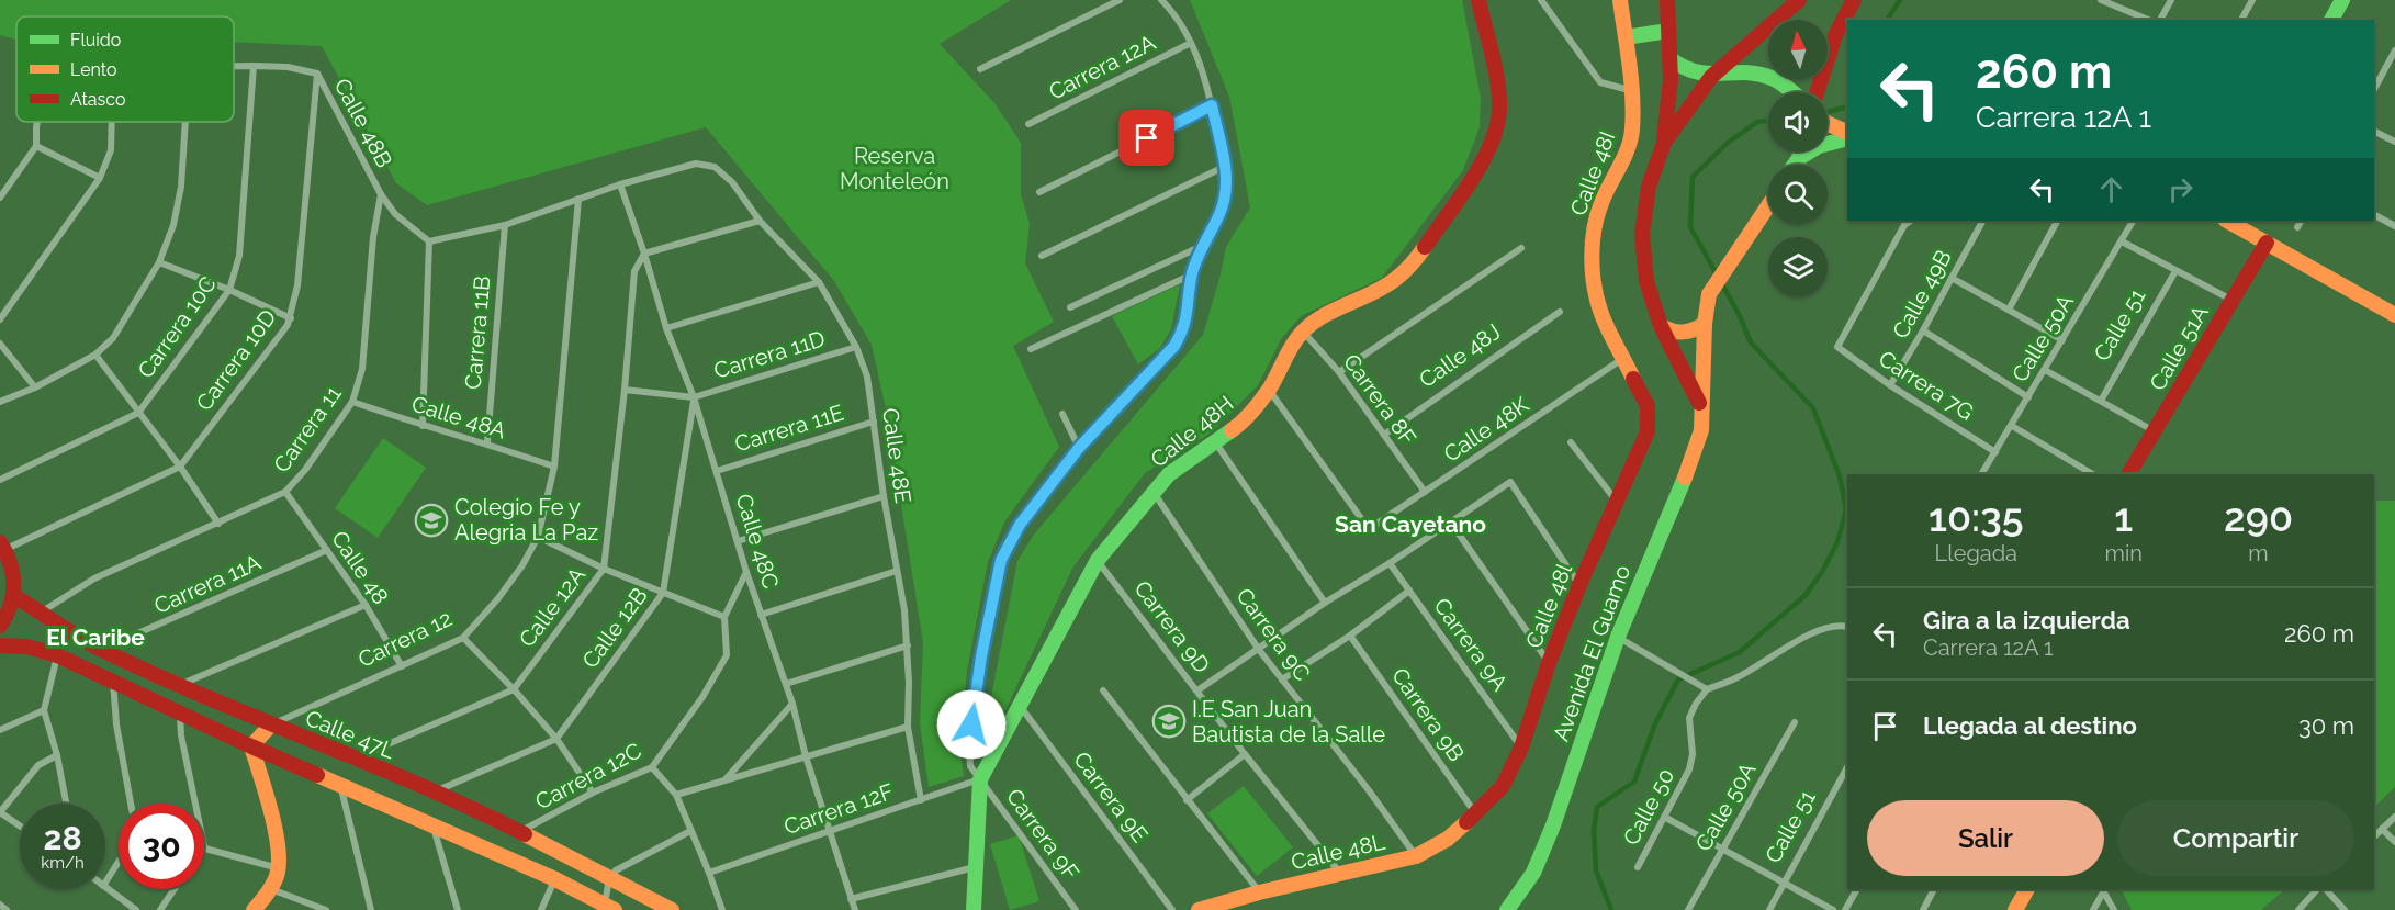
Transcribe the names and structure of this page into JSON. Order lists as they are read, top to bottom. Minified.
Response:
{"streets":{"street":["Carrera 12A","Calle 48B","Calle 48I","Calle 49B","Calle 51","Carrera 10C","Carrera 11B","Calle 50A","Calle 51A","Carrera 11D","Calle 48J","Carrera 10D","Carrera 7G","Carrera 8F","Calle 48A","Carrera 11E","Carrera 11","Calle 48K","Calle 48H","Calle 48E","Calle 48C","Calle 48","Carrera 11A","Calle 48l","Calle 12A","Carrera 9D","Calle 12B","Carrera 9C","Carrera 12","Carrera 9A","Avenida El Guamo","Carrera 9B","Calle 47L","Carrera 12C","Carrera 9E","Calle 50","Carrera 12F","Carrera 9F","Calle 48L"]},"crossings":[["Carrera 12A","Carrera 9F"],["Calle 48B","Carrera 10C"],["Calle 48B","Carrera 10D"],["Calle 48B","Carrera 11"],["Calle 48I","Calle 48K"],["Calle 48I","Calle 48l"],["Calle 49B","Carrera 7G"],["Carrera 11B","Calle 48A"],["Calle 50A","Carrera 7G"],["Carrera 11D","Calle 48E"],["Carrera 11D","Calle 48C"],["Carrera 11D","Calle 12B"],["Calle 48J","Carrera 8F"],["Carrera 8F","Calle 48K"],["Carrera 8F","Calle 48H"],["Calle 48A","Carrera 11"],["Calle 48A","Carrera 12"],["Carrera 11E","Calle 48E"],["Carrera 11E","Calle 48C"],["Carrera 11","Calle 48"],["Carrera 11","Calle 47L"],["Calle 48K","Calle 48H"],["Calle 48H","Carrera 9D"],["Calle 48H","Carrera 9C"],["Calle 48H","Carrera 9E"],["Calle 48H","Carrera 12F"],["Calle 48H","Carrera 9F"],["Calle 48E","Calle 48C"],["Calle 48E","Carrera 12F"],["Calle 48C","Calle 12A"],["Calle 48C","Calle 12B"],["Calle 48C","Carrera 12C"],["Calle 48C","Carrera 12F"],["Calle 48","Carrera 11A"],["Calle 48","Carrera 12"],["Carrera 11A","Calle 47L"],["Calle 48l","Carrera 9A"],["Calle 48l","Carrera 9B"],["Calle 48l","Calle 48L"],["Calle 12A","Calle 47L"],["Carrera 9D","Calle 48L"],["Carrera 9C","Calle 48L"],["Carrera 12","Calle 47L"],["Carrera 9B","Calle 48L"],["Calle 47L","Carrera 12C"],["Carrera 12F","Carrera 9F"]],"districts":["San Cayetano","El Caribe"],"parks":["Reserva Monteleón"],"places":{"school or university":["Colegio Fe y Alegria La Paz","I.E San Juan Bautista de la Salle"]},"legend":["Fluido","Lento","Atasco"],"north":"top","page":{"turn":["260 m","Carrera 12A 1"],"eta":["10:35","Llegada","1","min","290","m"],"list":[{"name":"Gira a la izquierda","note":"Carrera 12A 1","value":"260 m"},{"name":"Llegada al destino","value":"30 m"}],"buttons":["Salir","Compartir"],"speed":"28 km/h","limit":"30"}}
